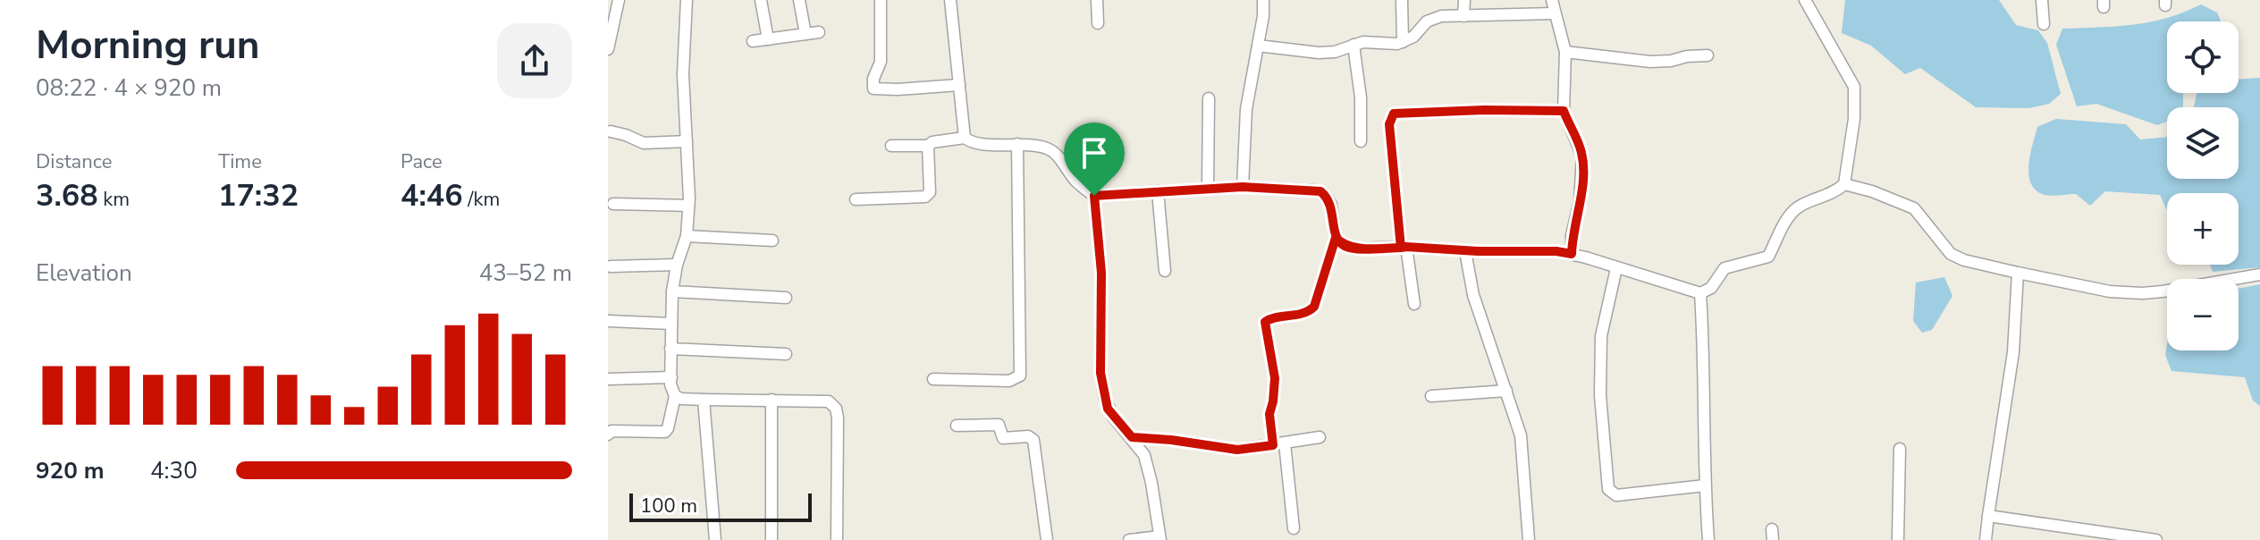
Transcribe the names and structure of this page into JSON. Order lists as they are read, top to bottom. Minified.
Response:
{"scale_bar":"100 m","page":{"heading":["Morning run","08:22 · 4 × 920 m"],"map_buttons":["+","−"],"stats":[["Distance","3.68 km"],["Time","17:32"],["Pace","4:46 /km"]],"chart":["Elevation","43–52 m"],"list":[{"name":"920 m","note":"4:30"}],"scale":"100 m"}}
